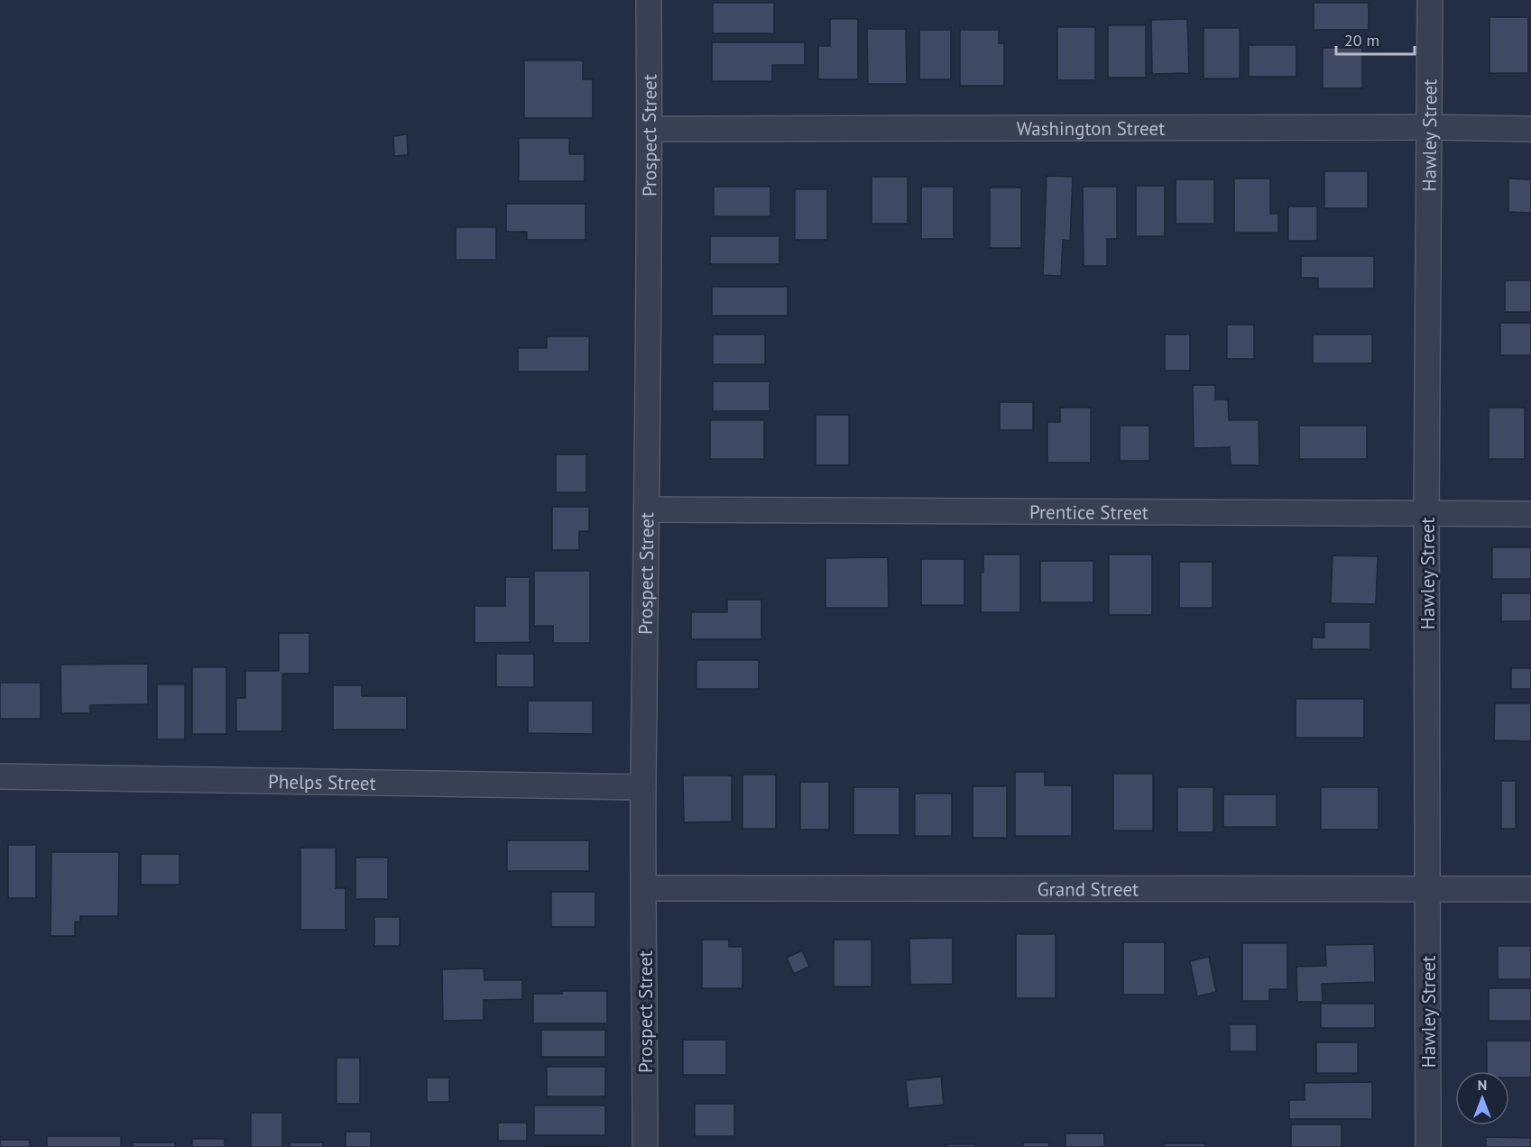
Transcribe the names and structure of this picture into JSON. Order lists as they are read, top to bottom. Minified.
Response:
{"streets":{"street":["Washington Street","Prospect Street","Hawley Street","Prentice Street","Phelps Street","Grand Street"]},"crossings":[["Washington Street","Prospect Street"],["Washington Street","Hawley Street"],["Prospect Street","Prentice Street"],["Prospect Street","Phelps Street"],["Prospect Street","Grand Street"],["Hawley Street","Prentice Street"],["Hawley Street","Grand Street"]],"scale_bar":"20 m","north":"top"}
